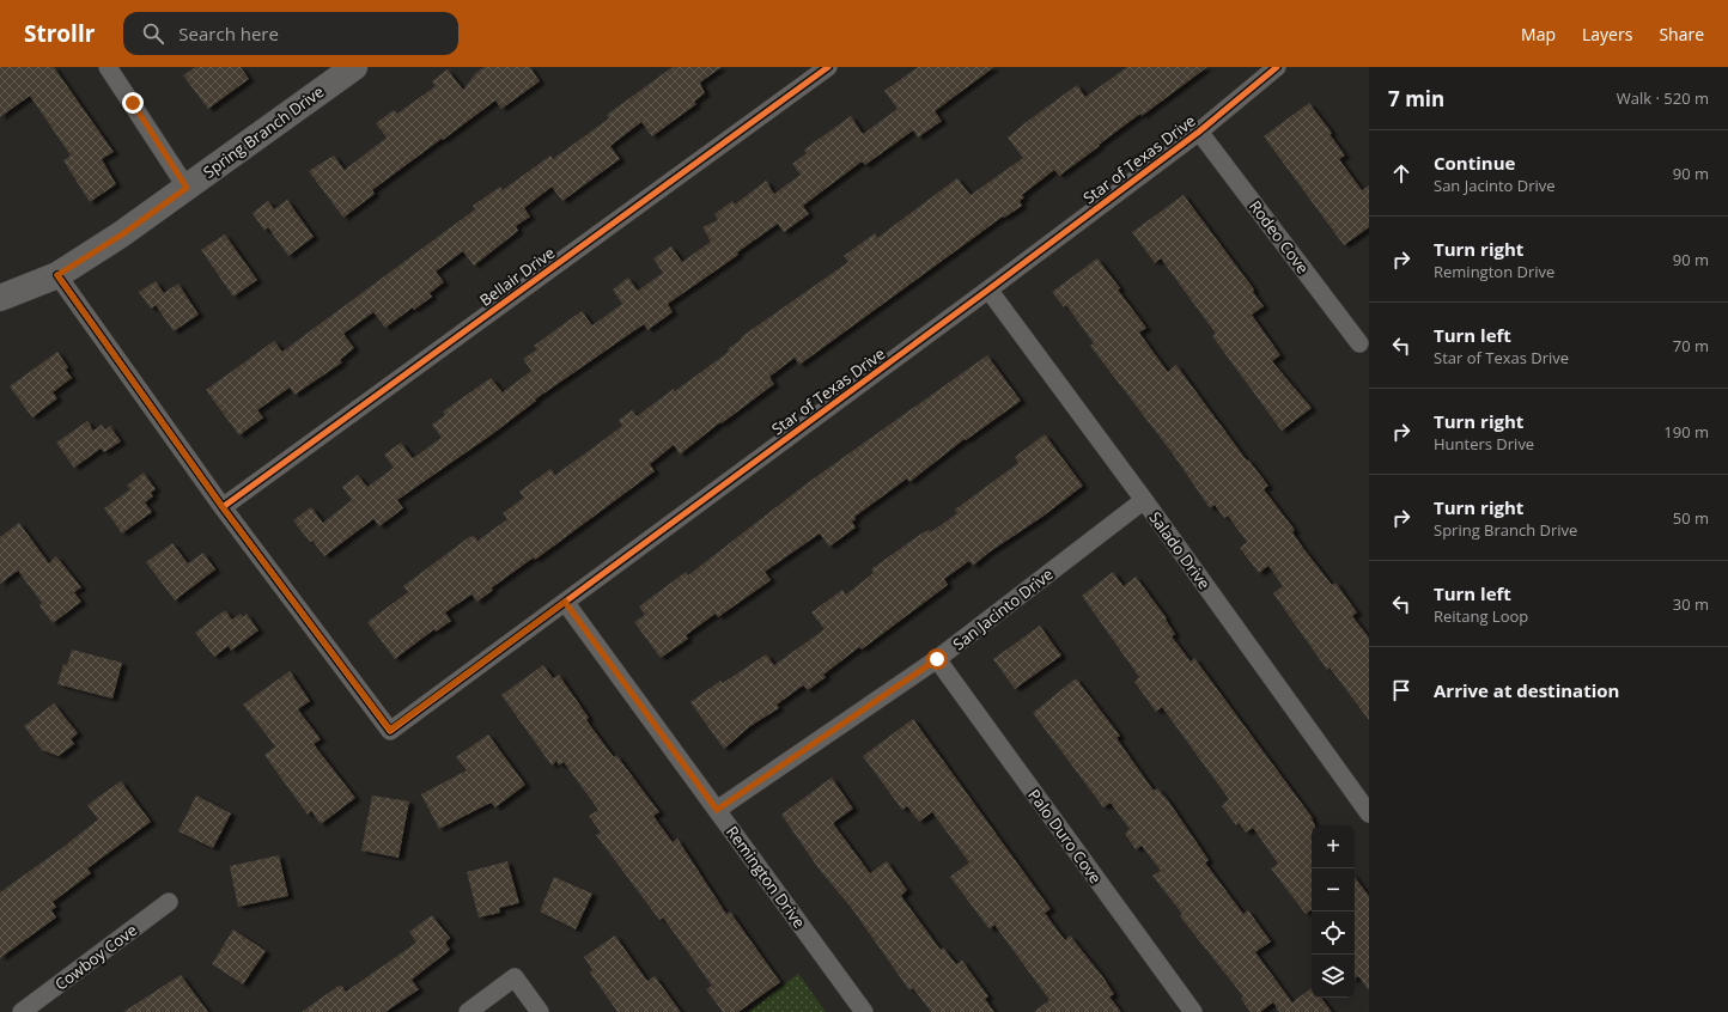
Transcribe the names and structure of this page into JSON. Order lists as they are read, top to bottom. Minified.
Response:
{"streets":{"street":["Spring Branch Drive","Star of Texas Drive","Rodeo Cove","Bellair Drive","Salado Drive","San Jacinto Drive","Palo Duro Cove","Remington Drive","Cowboy Cove"]},"crossings":[["Star of Texas Drive","Rodeo Cove"],["Star of Texas Drive","Bellair Drive"],["Star of Texas Drive","Salado Drive"],["Star of Texas Drive","Remington Drive"],["Salado Drive","San Jacinto Drive"],["San Jacinto Drive","Palo Duro Cove"],["San Jacinto Drive","Remington Drive"]],"page":{"header":"Strollr","search":"Search here","nav":["Map","Layers","Share"],"heading":["7 min","Walk · 520 m"],"list":[["Continue","San Jacinto Drive","90 m"],["Turn right","Remington Drive","90 m"],["Turn left","Star of Texas Drive","70 m"],["Turn right","Hunters Drive","190 m"],["Turn right","Spring Branch Drive","50 m"],["Turn left","Reitang Loop","30 m"],"Arrive at destination"],"map_buttons":["+","−"]}}
